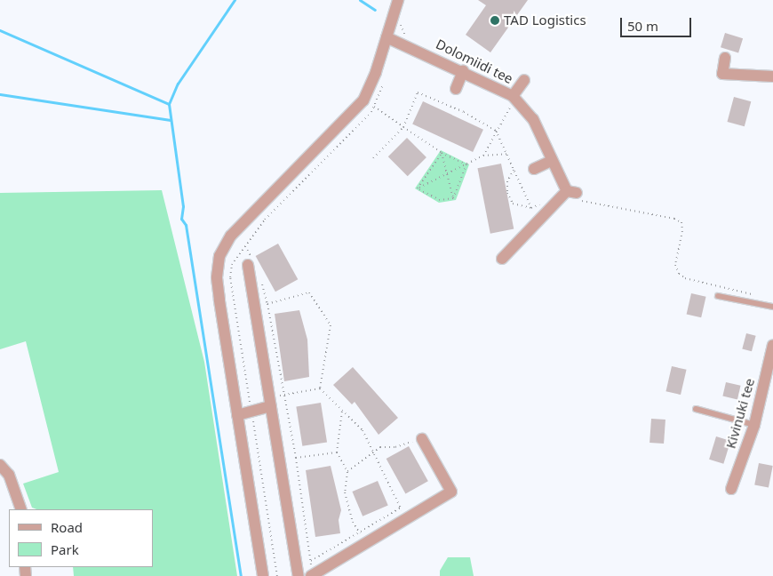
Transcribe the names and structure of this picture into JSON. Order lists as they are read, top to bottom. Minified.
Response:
{"streets":{"street":["Dolomiidi tee","Kivinuki tee"]},"places":["TAD Logistics"],"legend":["Road","Park"],"scale_bar":"50 m"}
